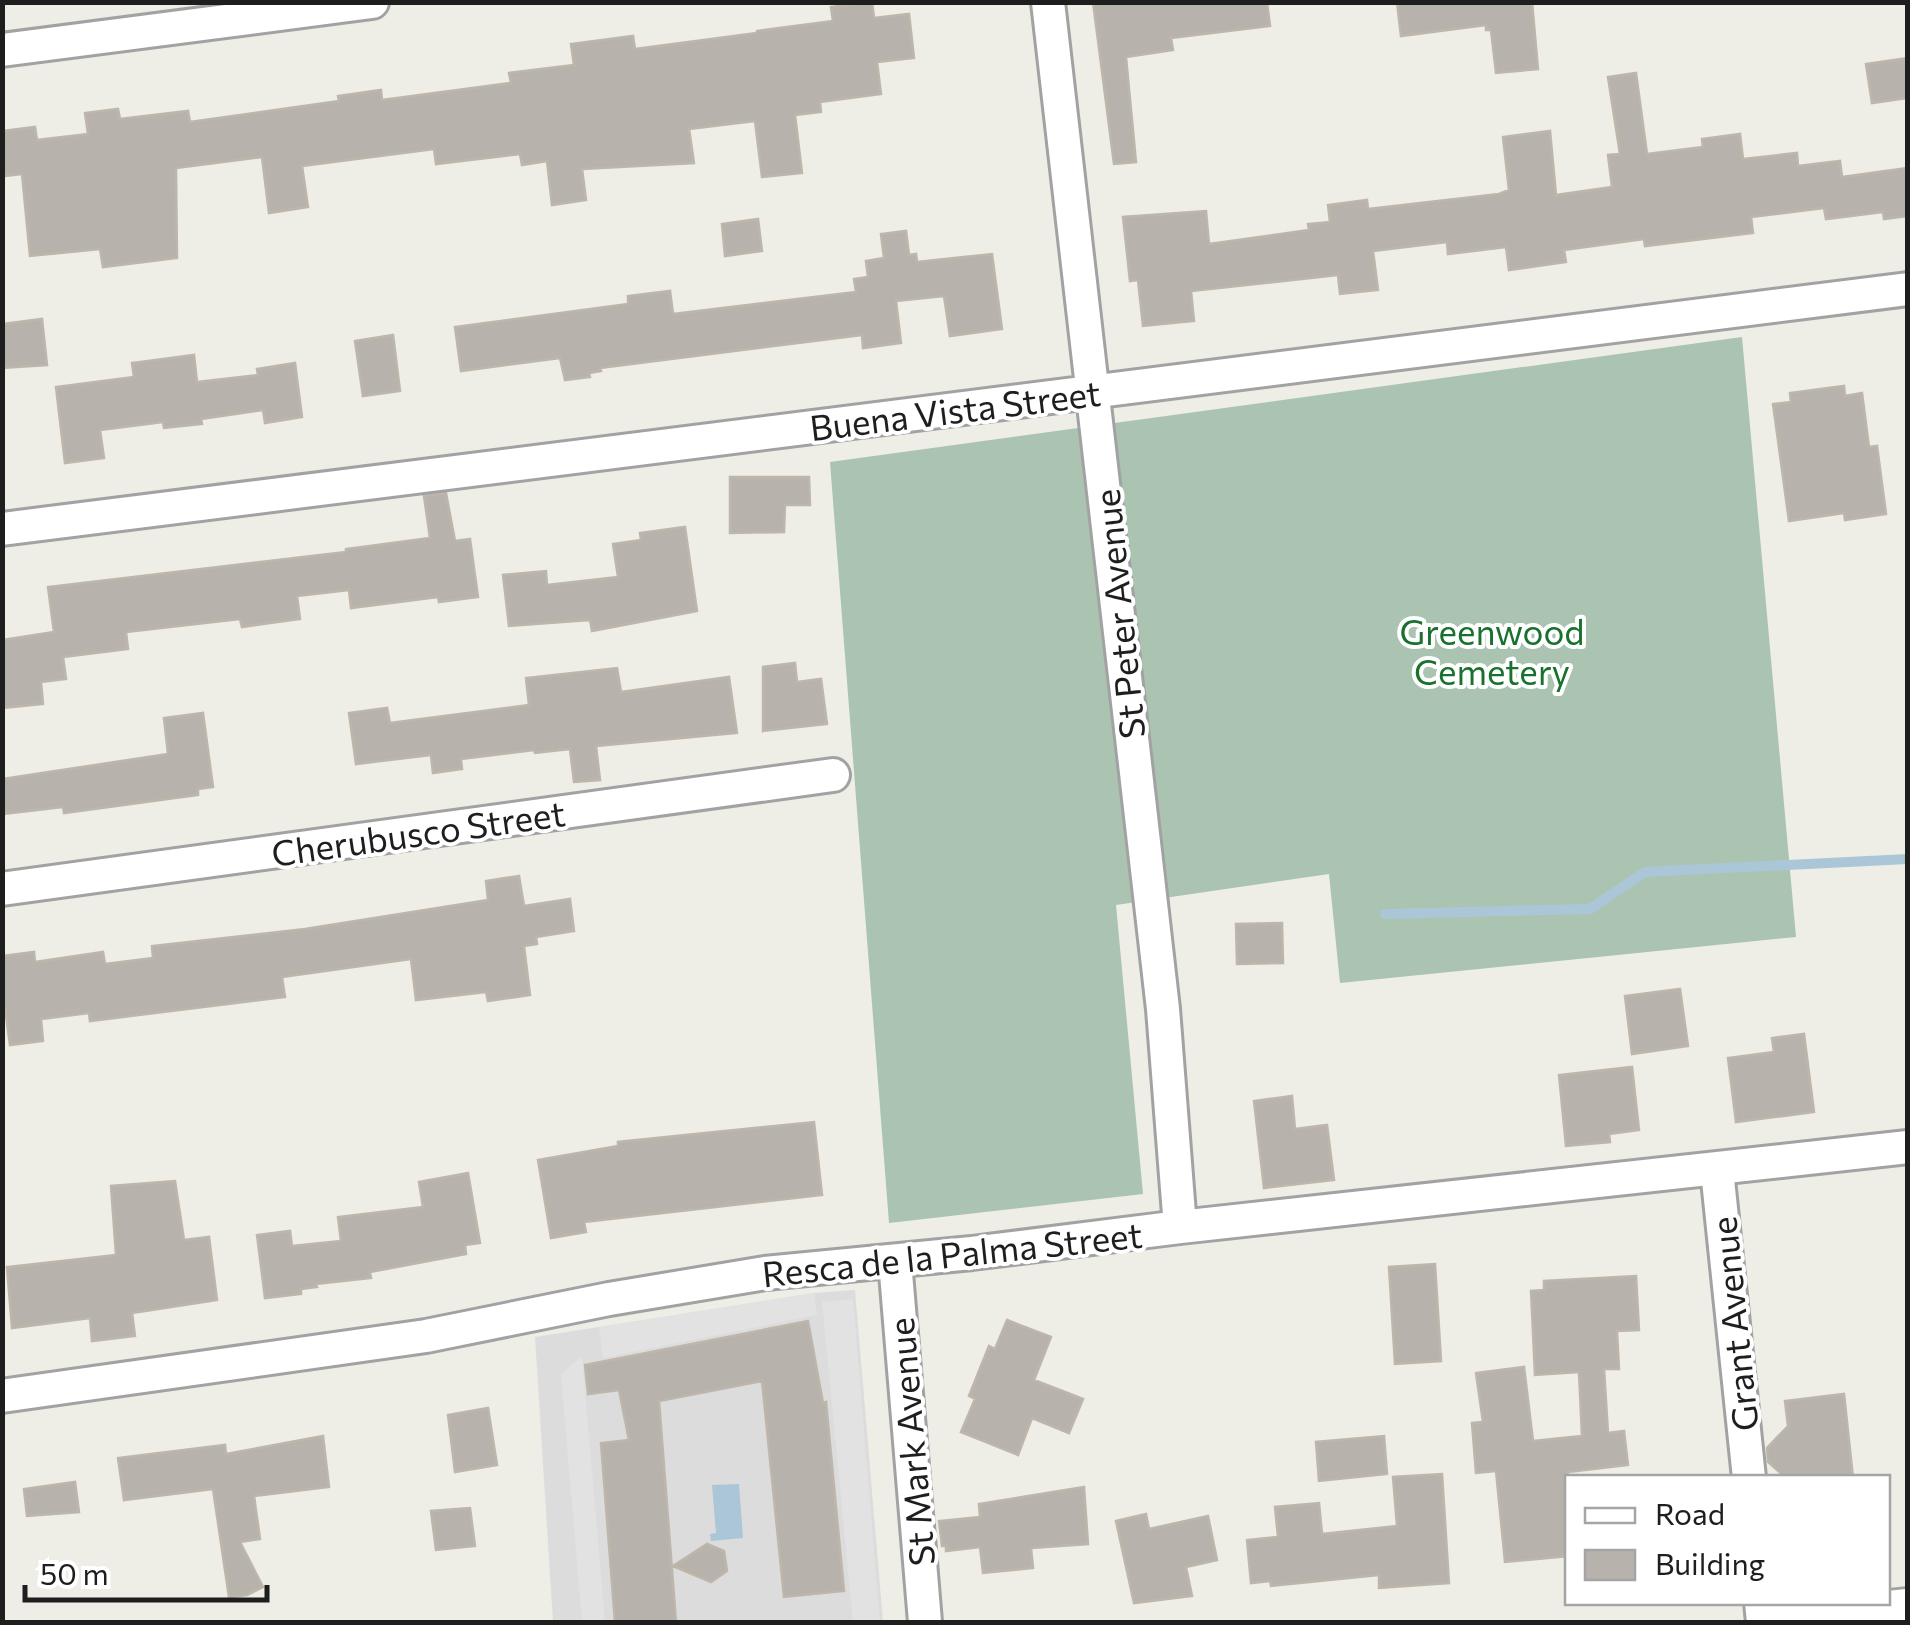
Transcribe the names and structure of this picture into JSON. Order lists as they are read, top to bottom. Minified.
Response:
{"streets":{"street":["Buena Vista Street","St Peter Avenue","Cherubusco Street","Resca de la Palma Street","Grant Avenue","St Mark Avenue"]},"crossings":[["Buena Vista Street","St Peter Avenue"],["St Peter Avenue","Resca de la Palma Street"],["Resca de la Palma Street","Grant Avenue"],["Resca de la Palma Street","St Mark Avenue"]],"parks":["Greenwood Cemetery"],"legend":["Road","Building"],"scale_bar":"50 m"}
